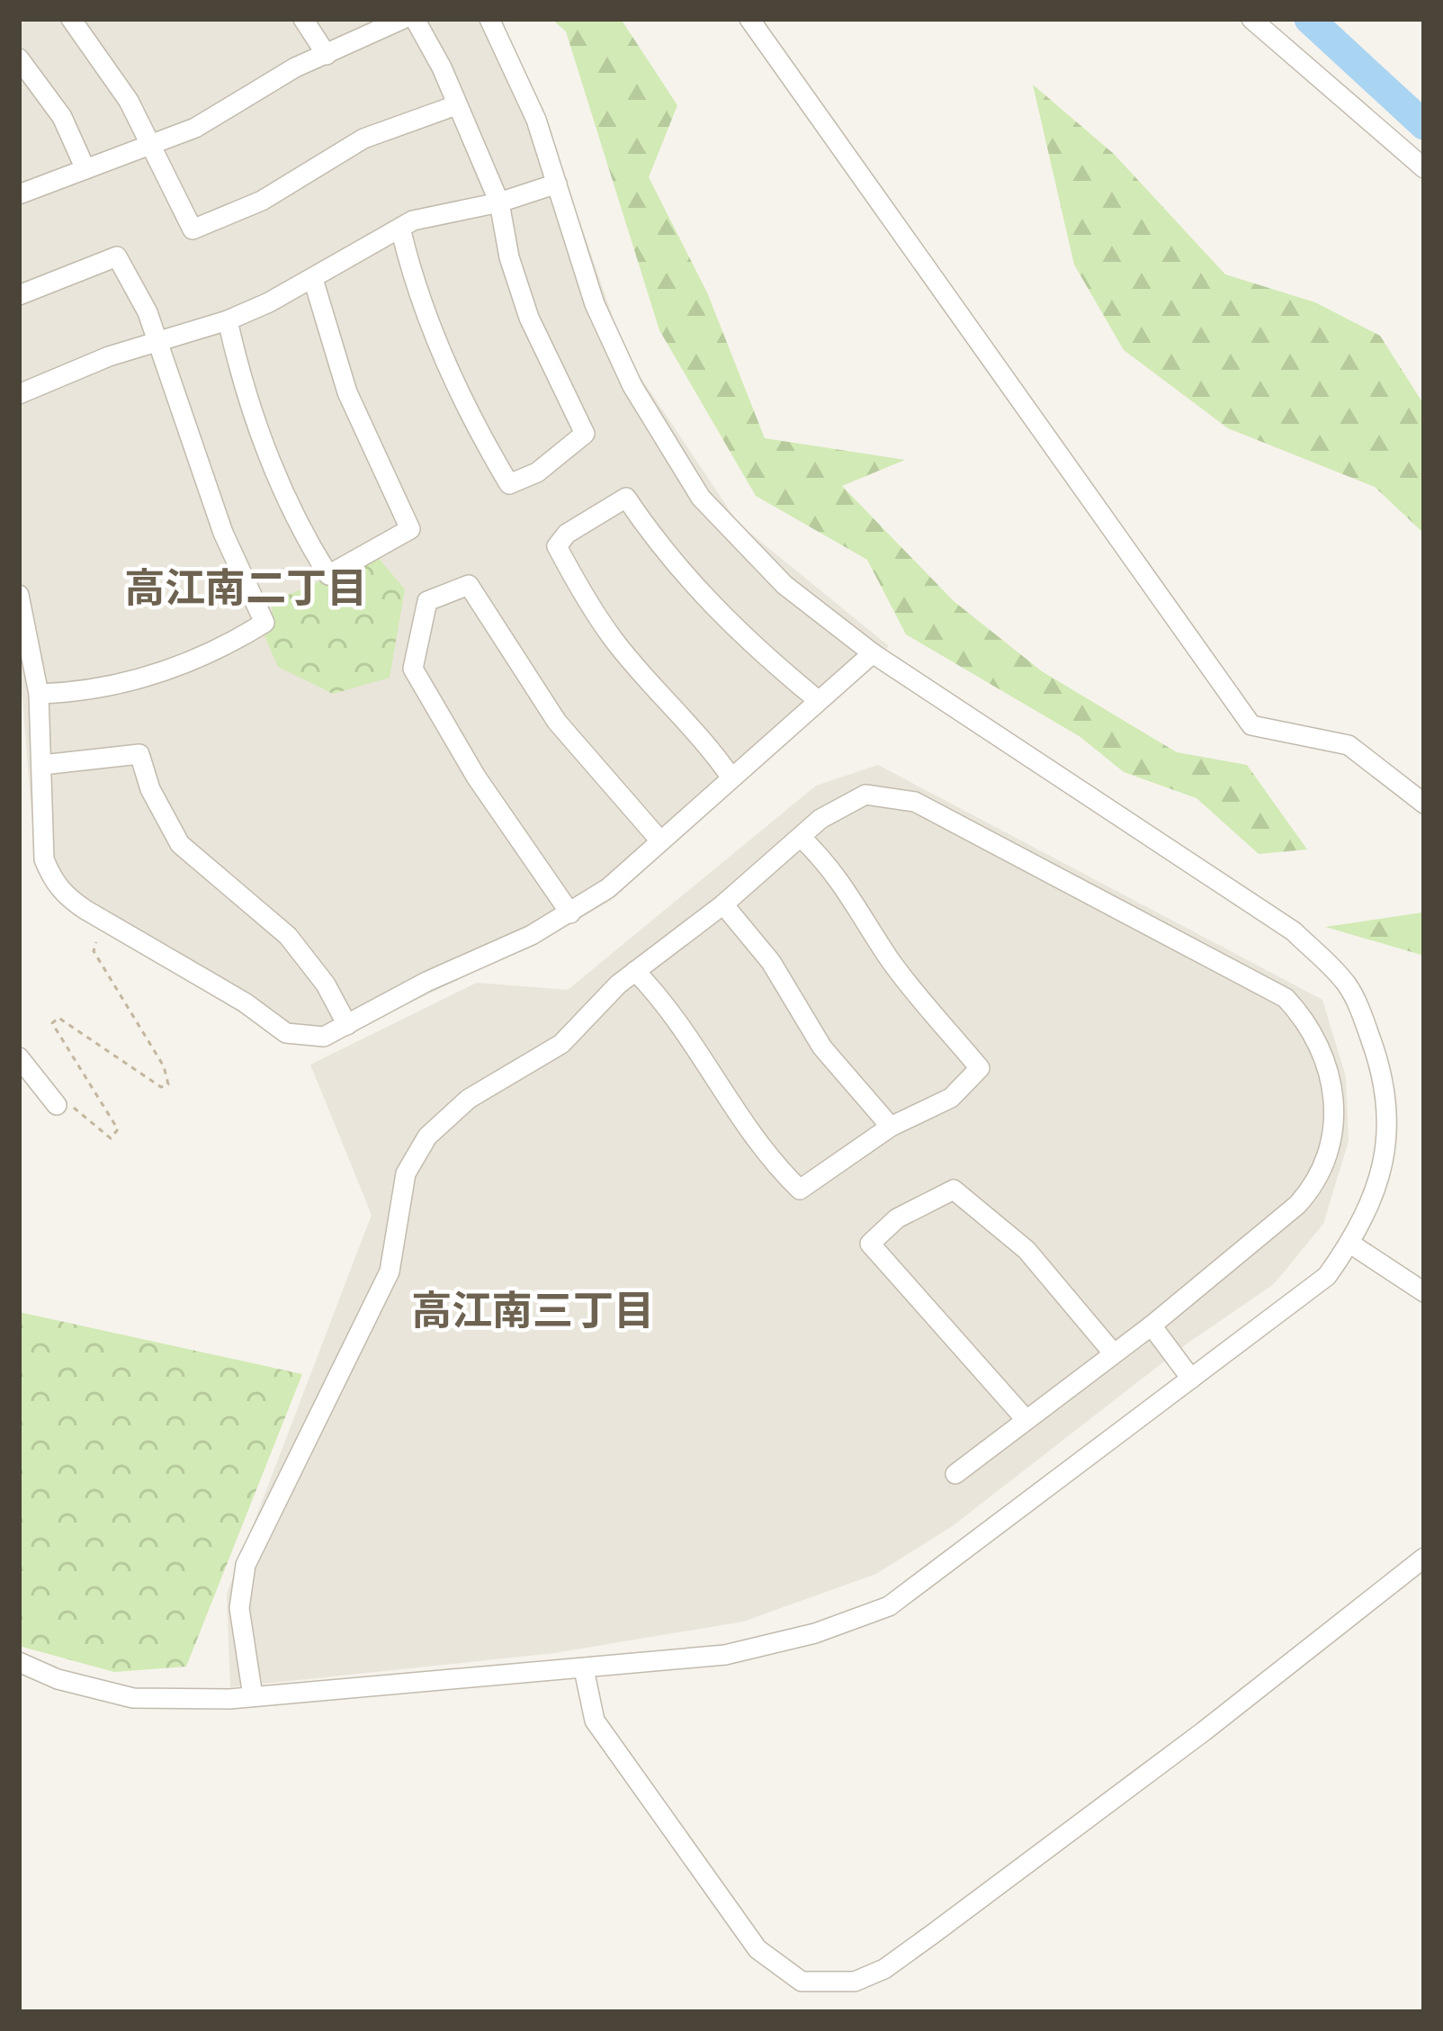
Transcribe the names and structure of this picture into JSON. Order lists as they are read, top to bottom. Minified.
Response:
{"districts":["高江南二丁目","高江南三丁目"]}
